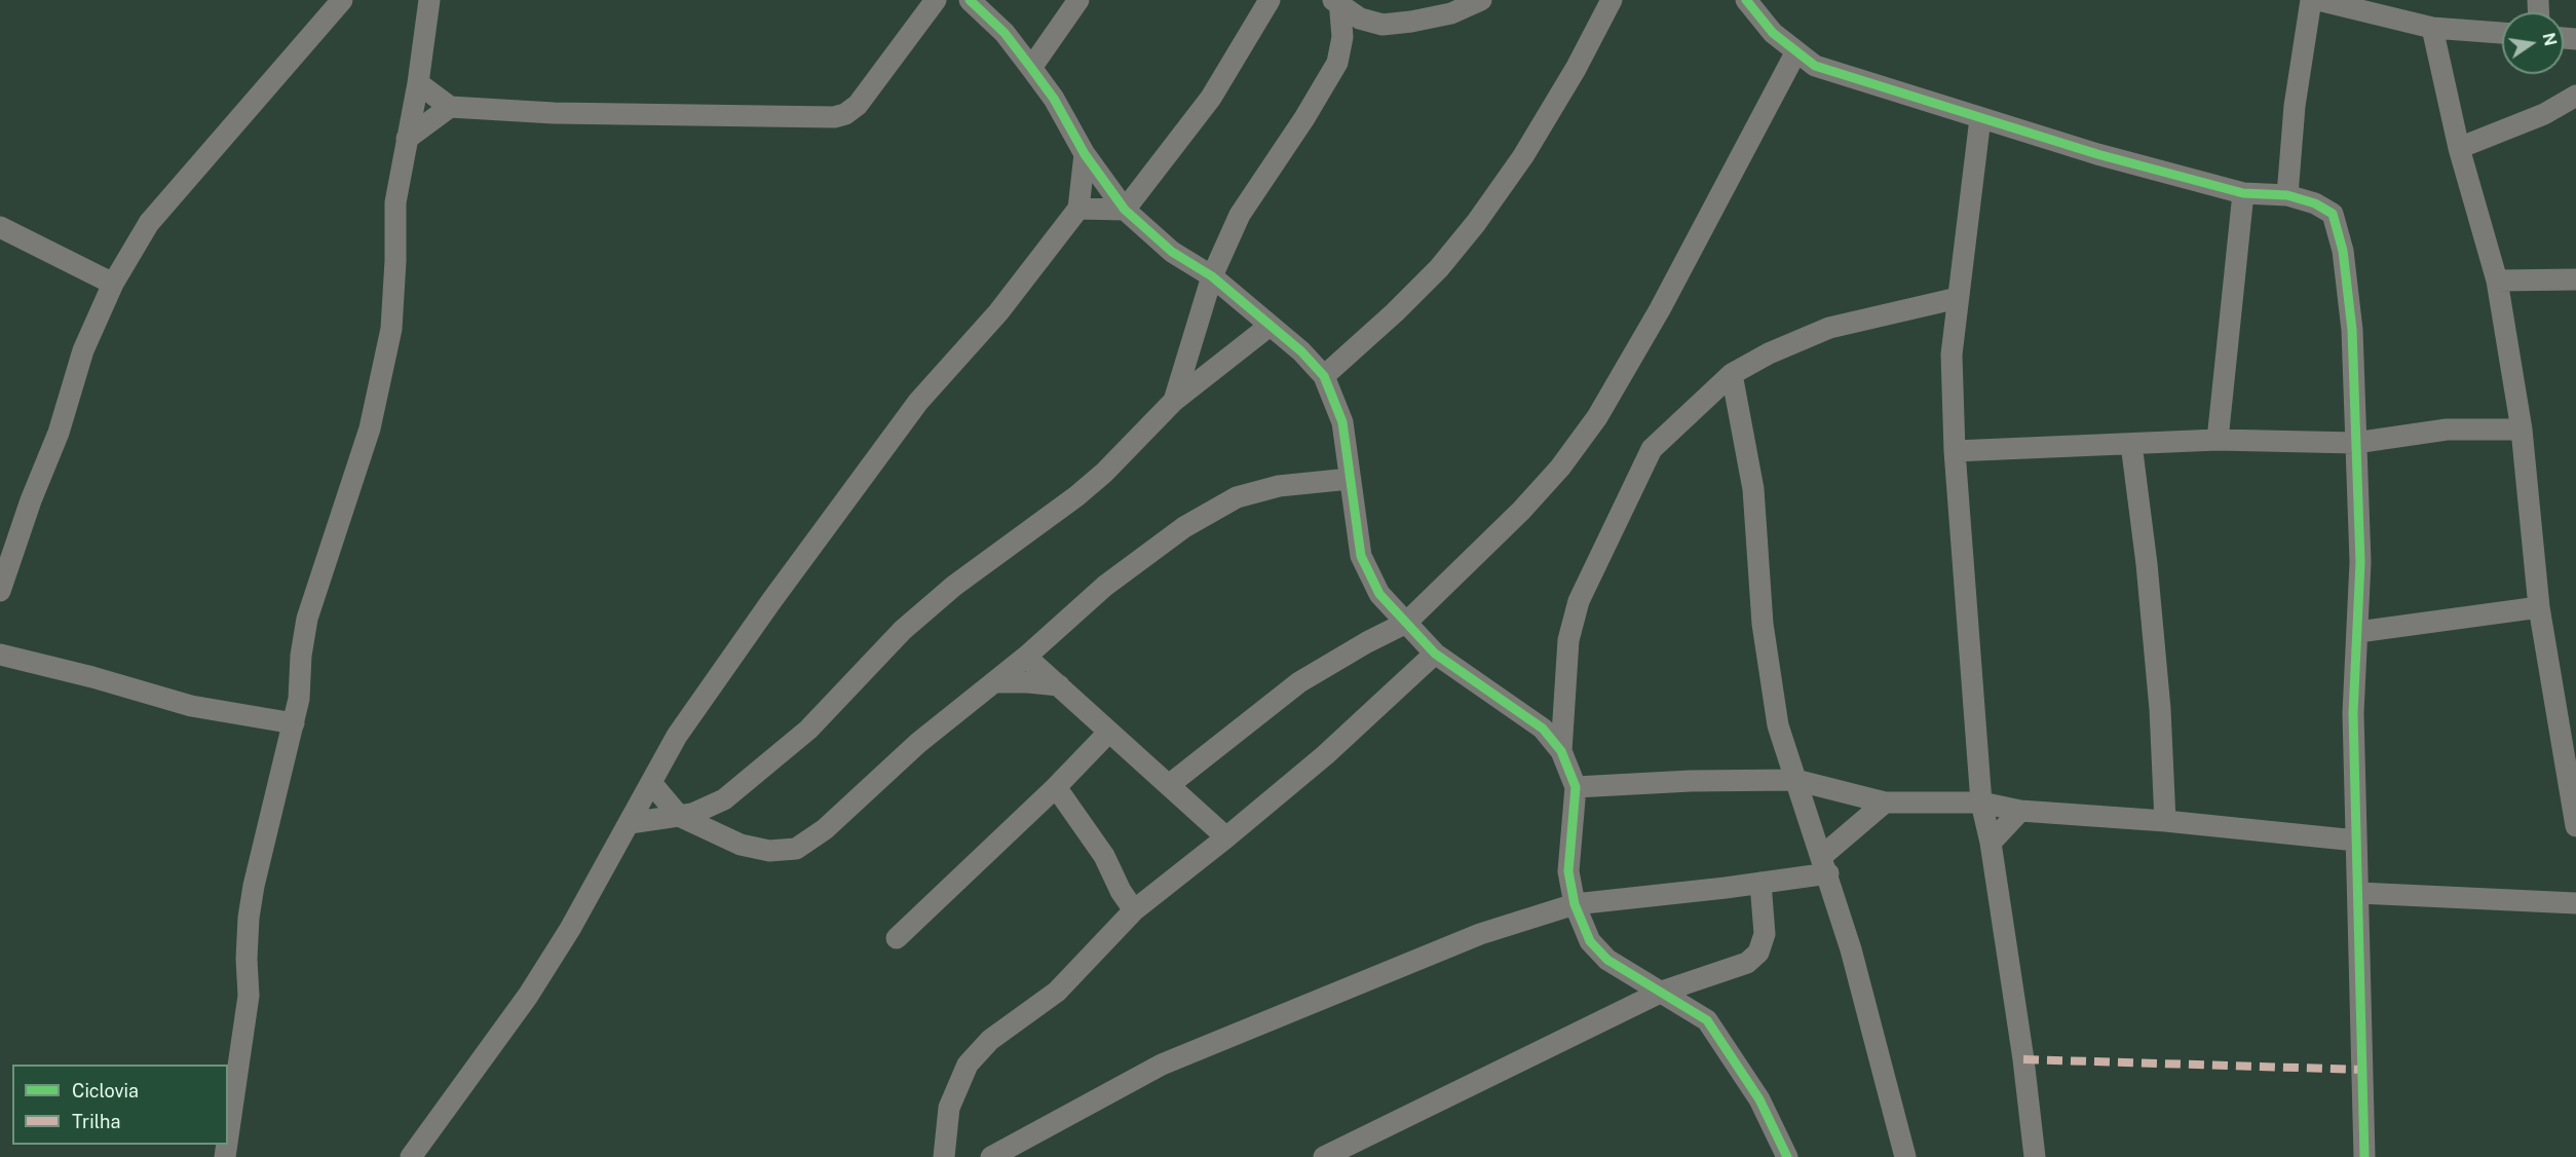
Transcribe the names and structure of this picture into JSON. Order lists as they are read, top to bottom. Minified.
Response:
{"legend":["Ciclovia","Trilha"],"north":"right"}
